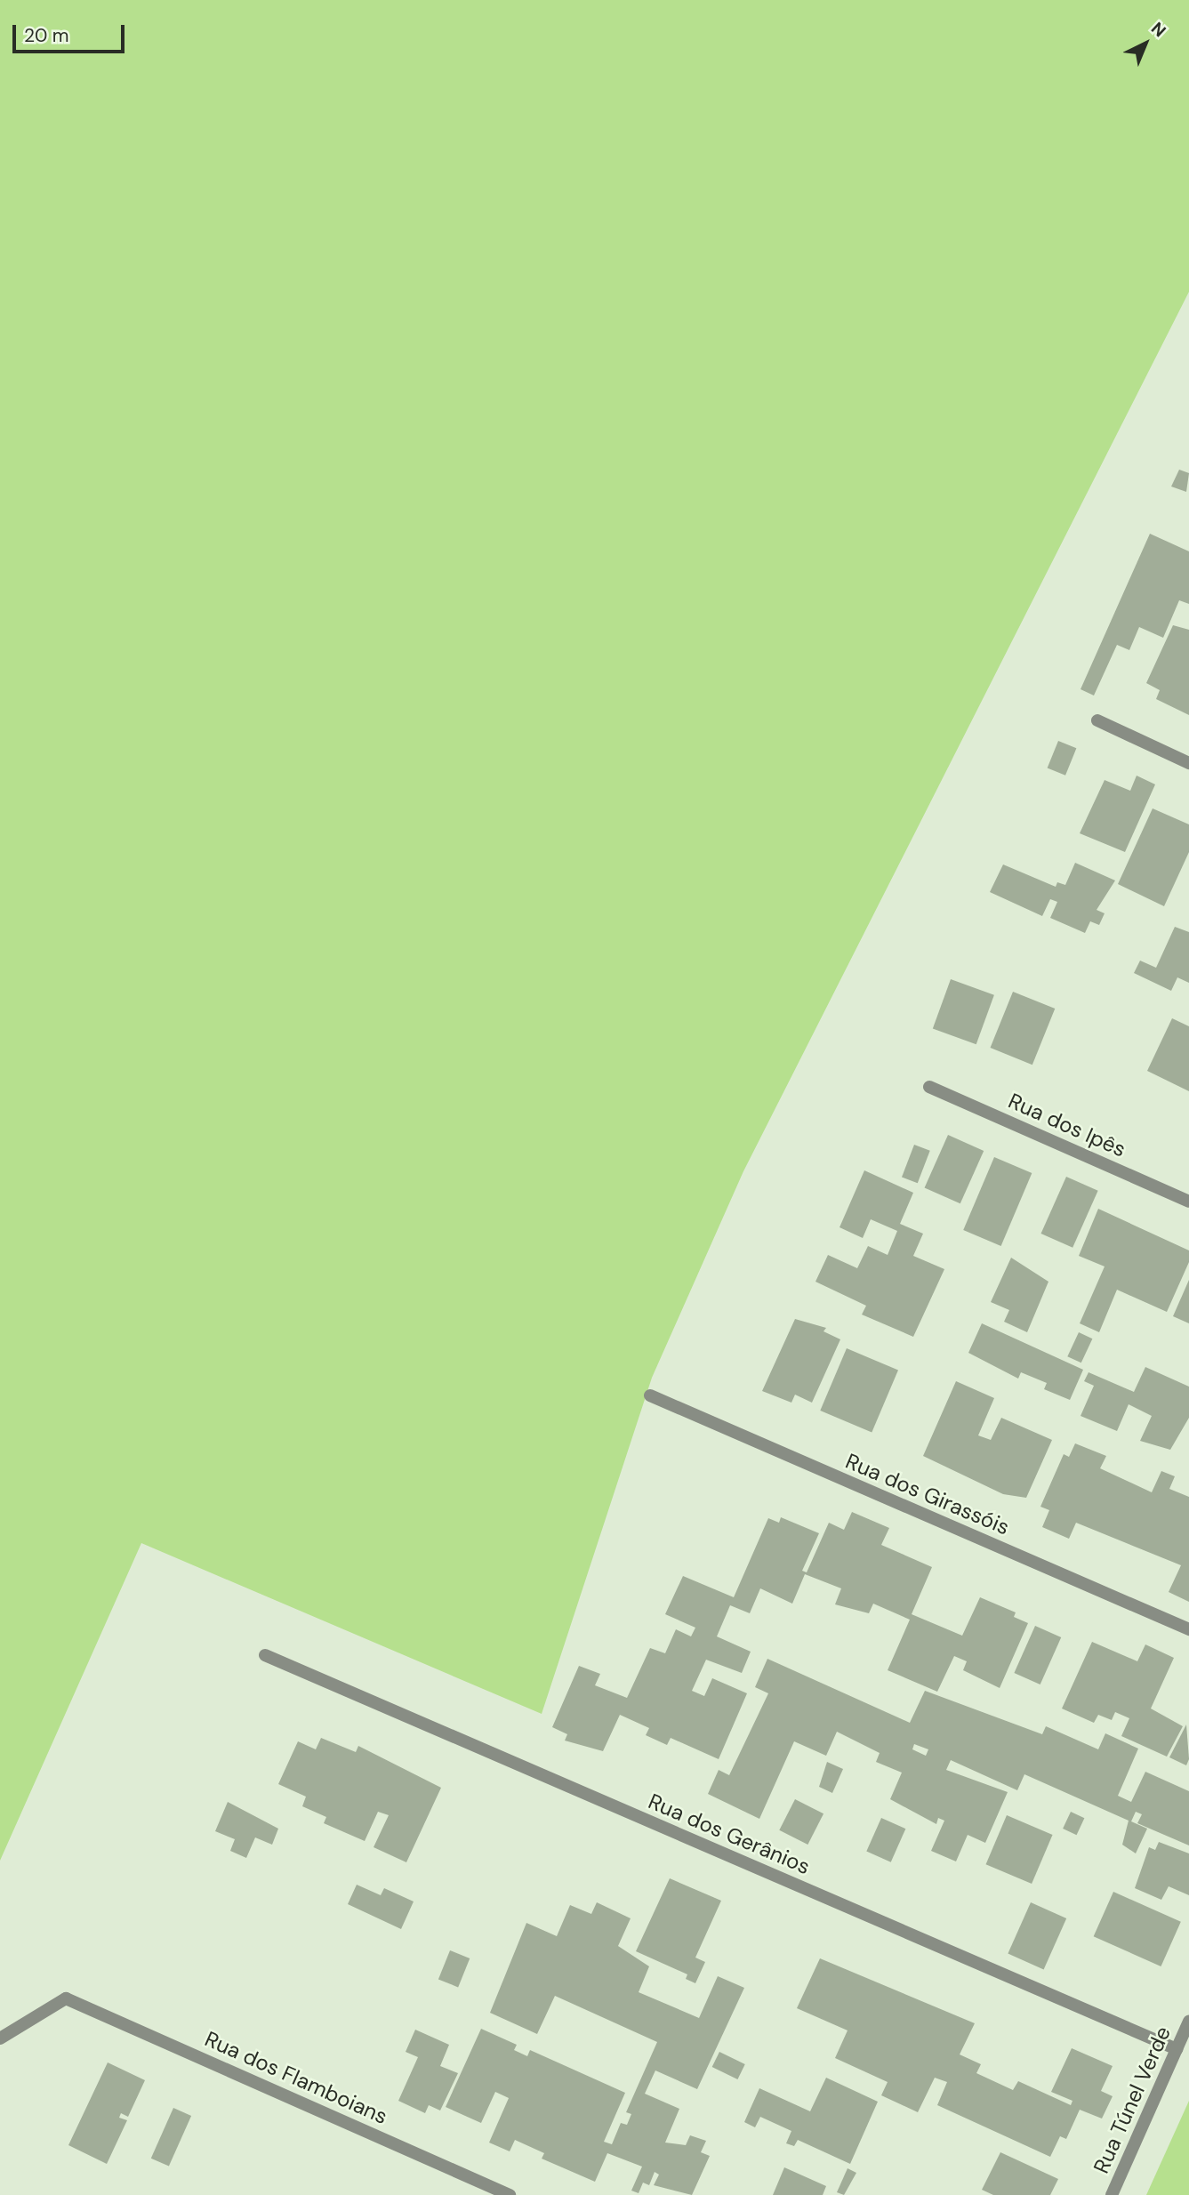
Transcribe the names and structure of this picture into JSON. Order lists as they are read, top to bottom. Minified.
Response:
{"streets":{"street":["Rua dos Ipês","Rua dos Girassóis","Rua dos Gerânios","Rua dos Flamboians","Rua Túnel Verde"]},"crossings":[["Rua dos Gerânios","Rua Túnel Verde"]],"scale_bar":"20 m","north":"top right"}
